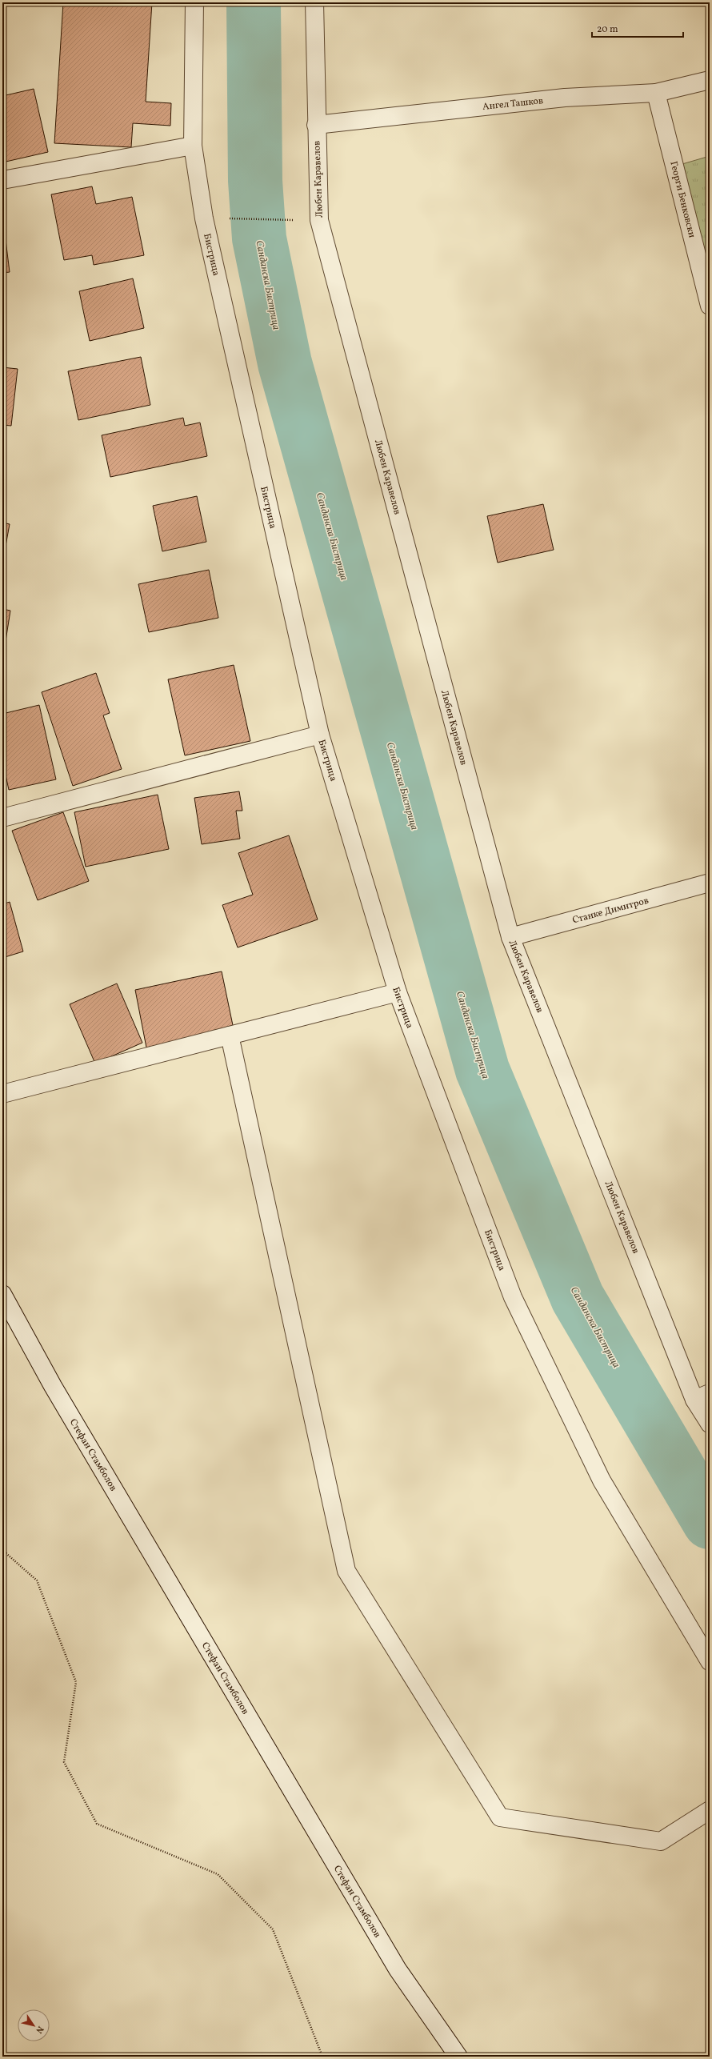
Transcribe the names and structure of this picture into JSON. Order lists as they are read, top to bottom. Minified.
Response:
{"streets":{"street":["Ангел Ташков","Любен Каравелов","Георги Бенковски","Бистрица","Станке Димитров","Стефан Стамболов"]},"crossings":[["Ангел Ташков","Любен Каравелов"],["Ангел Ташков","Георги Бенковски"],["Любен Каравелов","Станке Димитров"]],"water":["Санданска Бистрица"],"scale_bar":"20 m","north":"bottom right"}
